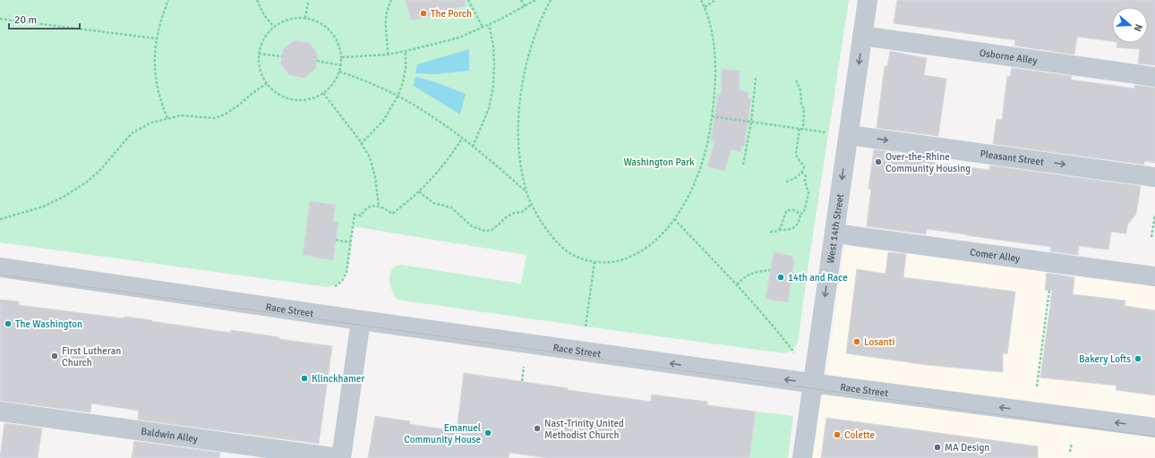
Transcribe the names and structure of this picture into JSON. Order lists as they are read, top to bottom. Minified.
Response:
{"streets":{"street":["Osborne Alley","Pleasant Street","West 14th Street","Comer Alley","Race Street","Baldwin Alley"]},"crossings":[["Osborne Alley","West 14th Street"],["Pleasant Street","West 14th Street"],["West 14th Street","Comer Alley"],["West 14th Street","Race Street"]],"one_way":["Pleasant Street","West 14th Street","Race Street"],"parks":["Washington Park"],"places":["The Porch","Over-the-Rhine Community Housing","14th and Race","The Washington","Losanti","First Lutheran Church","Bakery Lofts","Klinckhamer","Nast-Trinity United Methodist Church","Emanuel Community House","Colette","MA Design"],"scale_bar":"20 m","north":"right"}
